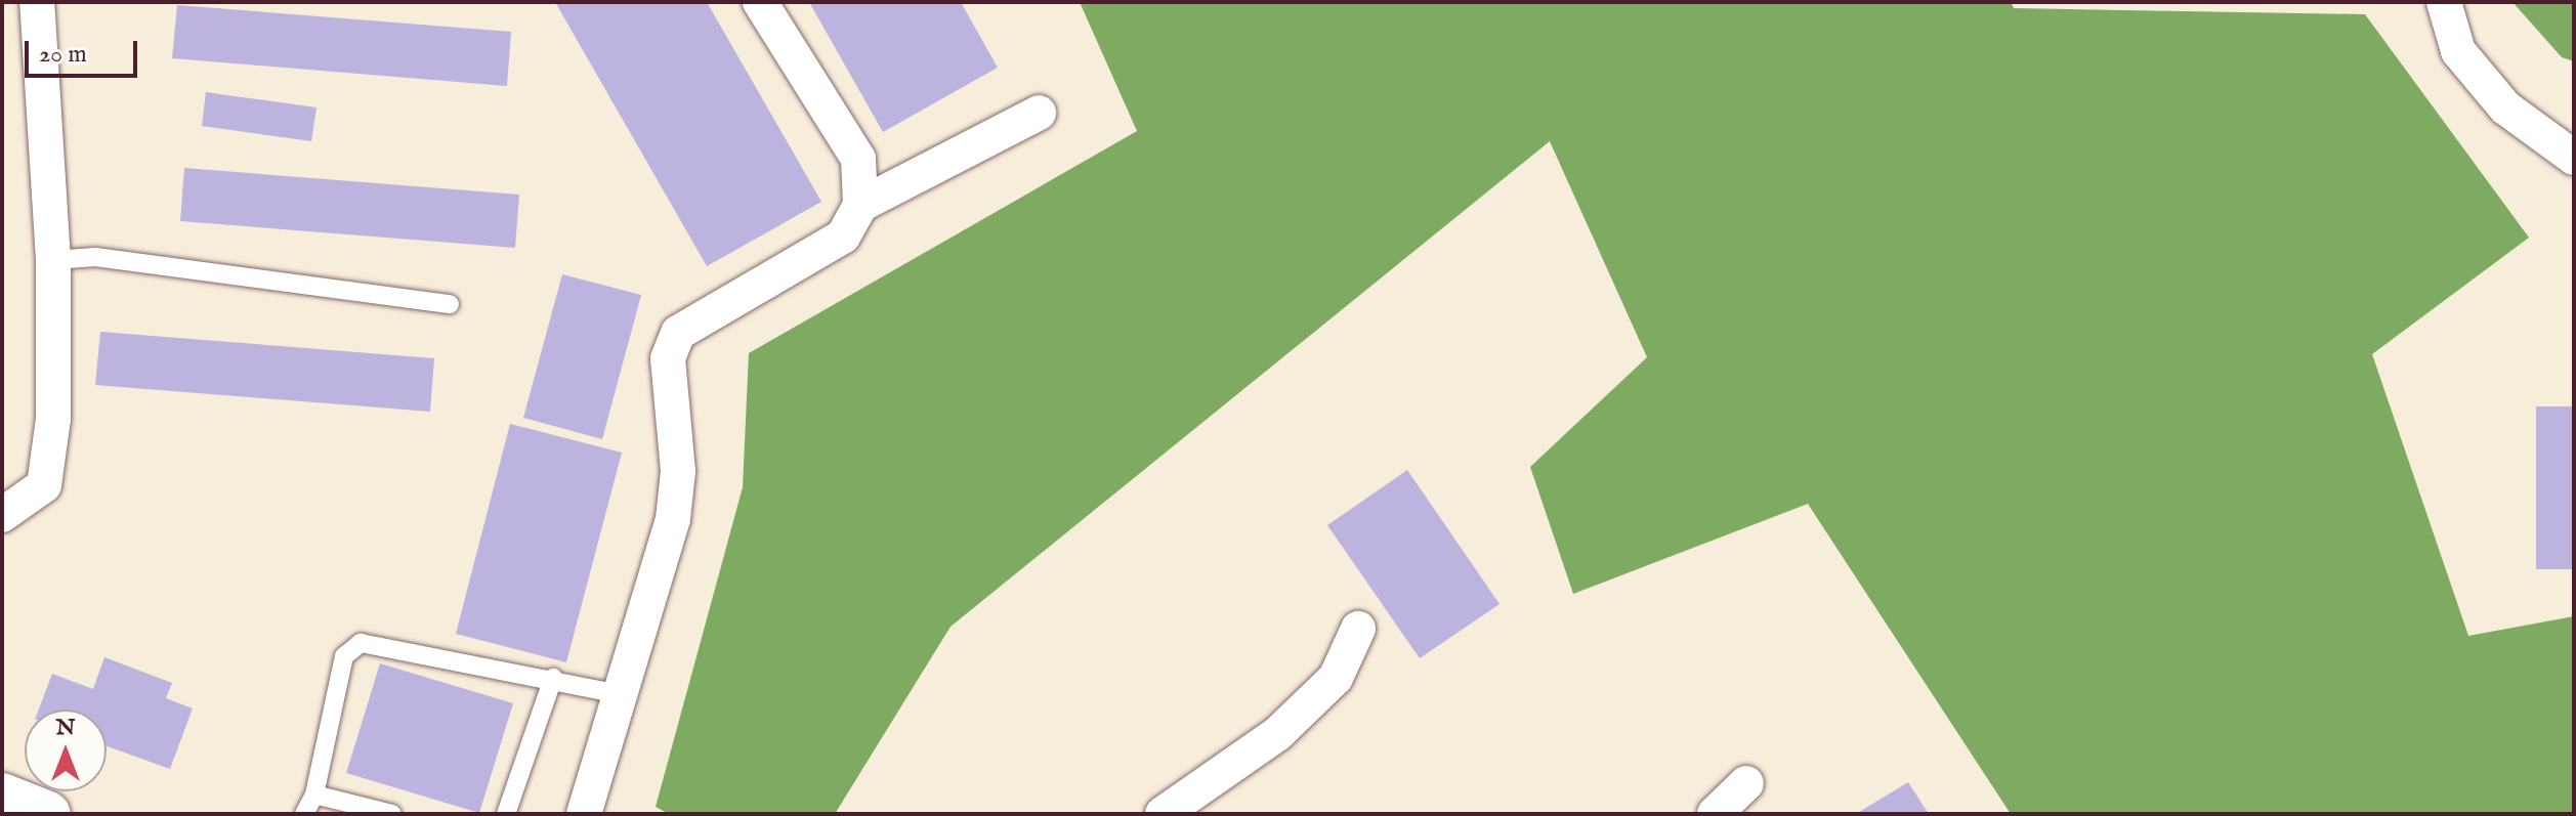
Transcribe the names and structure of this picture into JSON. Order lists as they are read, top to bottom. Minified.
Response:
{"scale_bar":"20 m","north":"top"}
